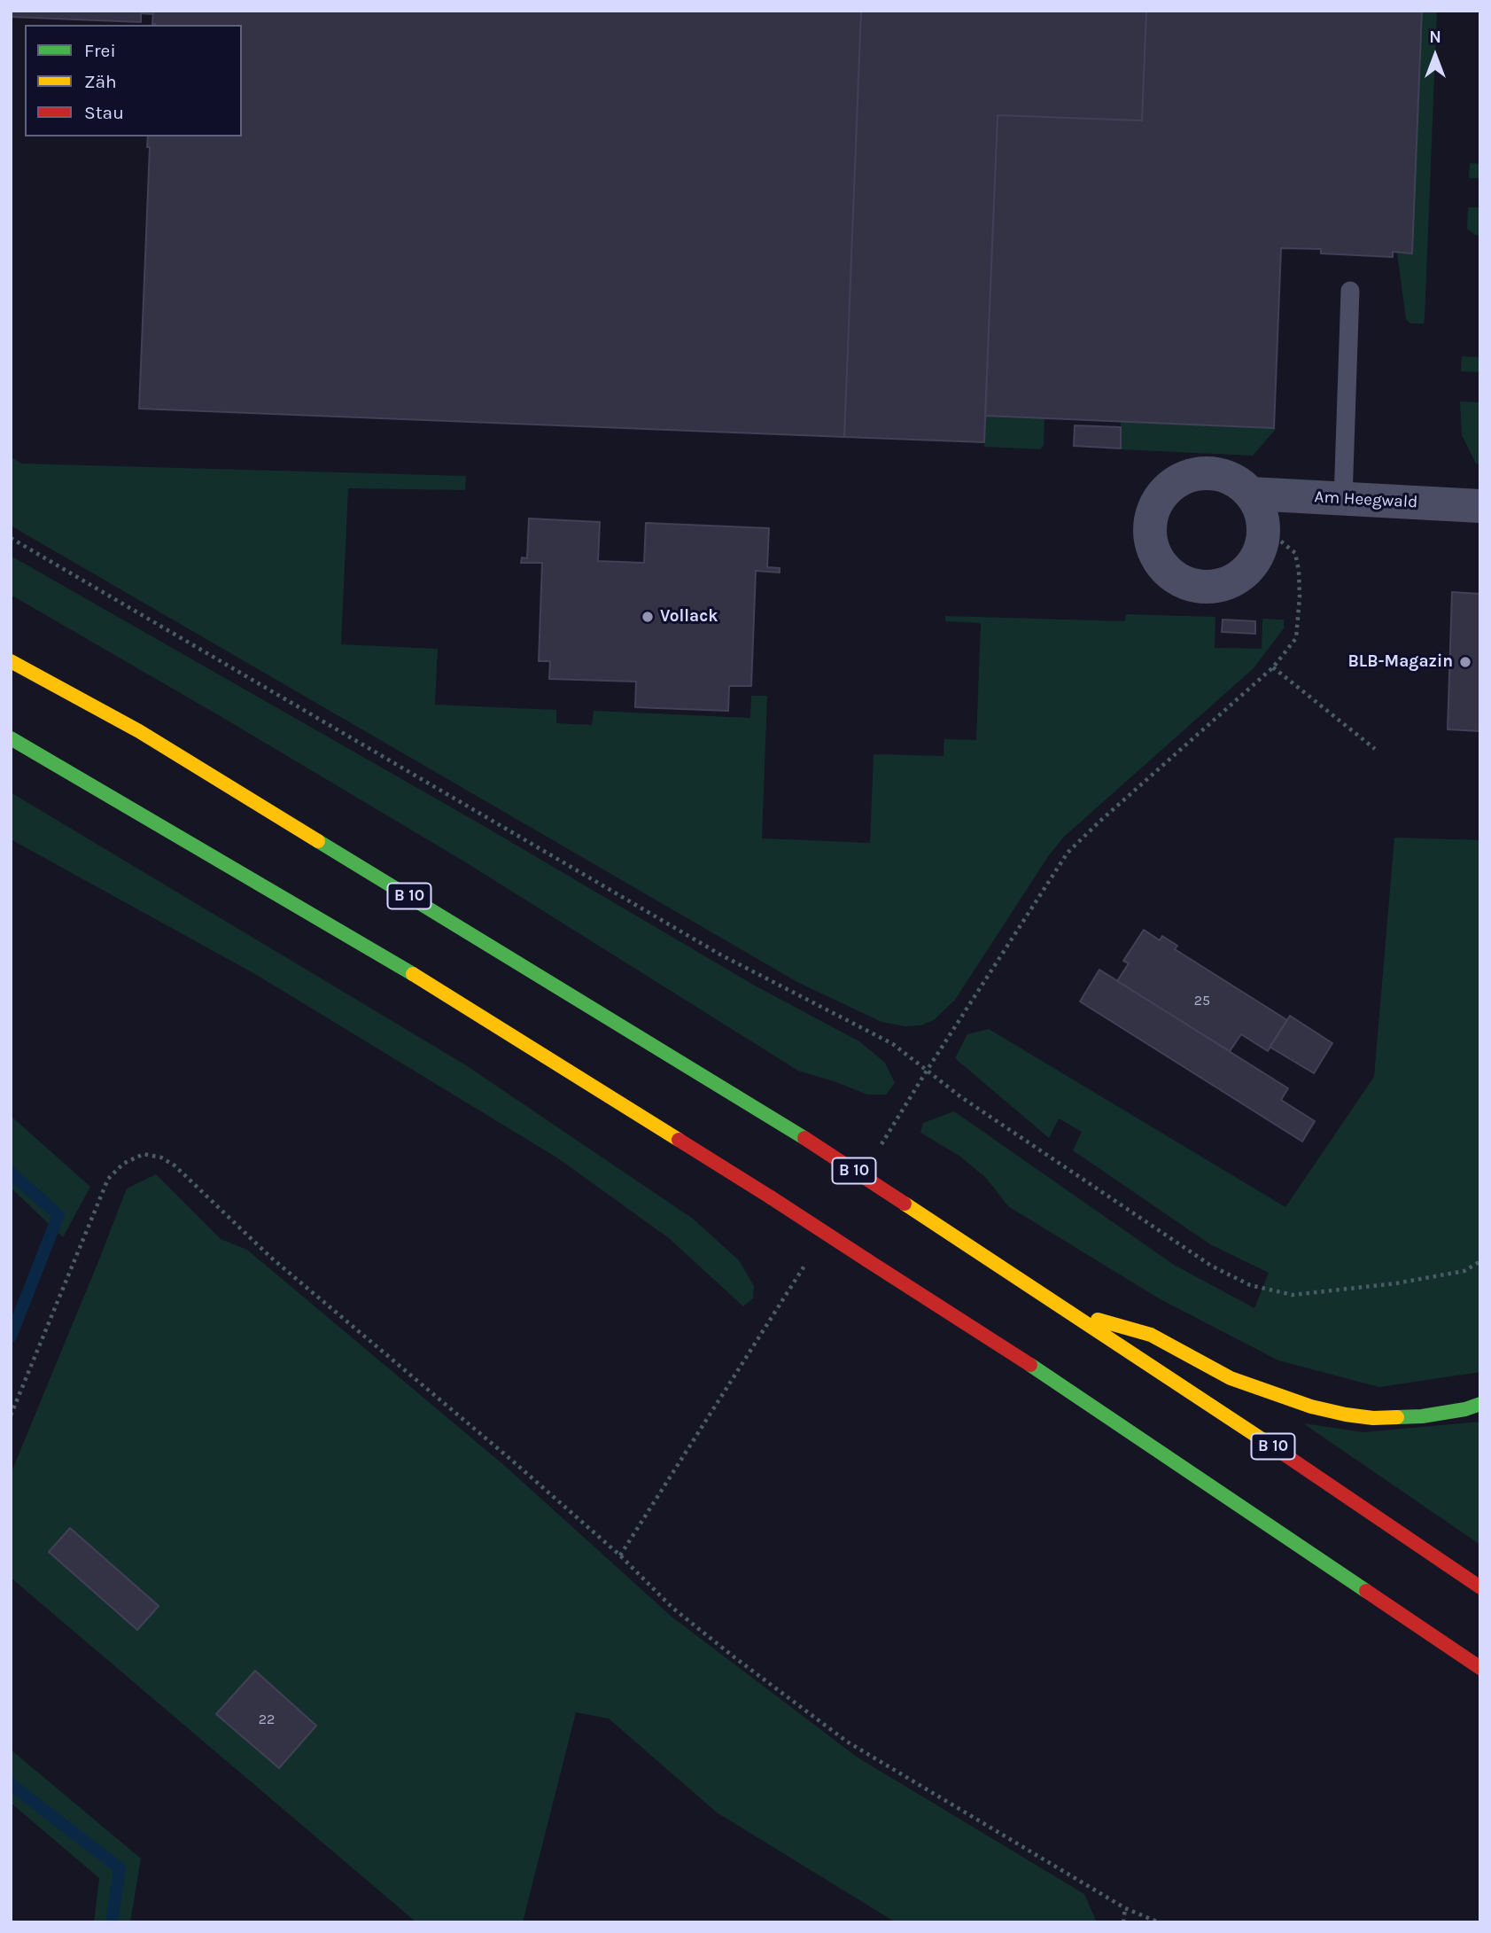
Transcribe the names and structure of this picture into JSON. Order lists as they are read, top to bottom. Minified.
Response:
{"streets":{"highway":["B 10"],"street":["Am Heegwald"]},"places":["Vollack","BLB-Magazin"],"house_numbers":["25","22"],"legend":["Frei","Zäh","Stau"],"north":"top"}
